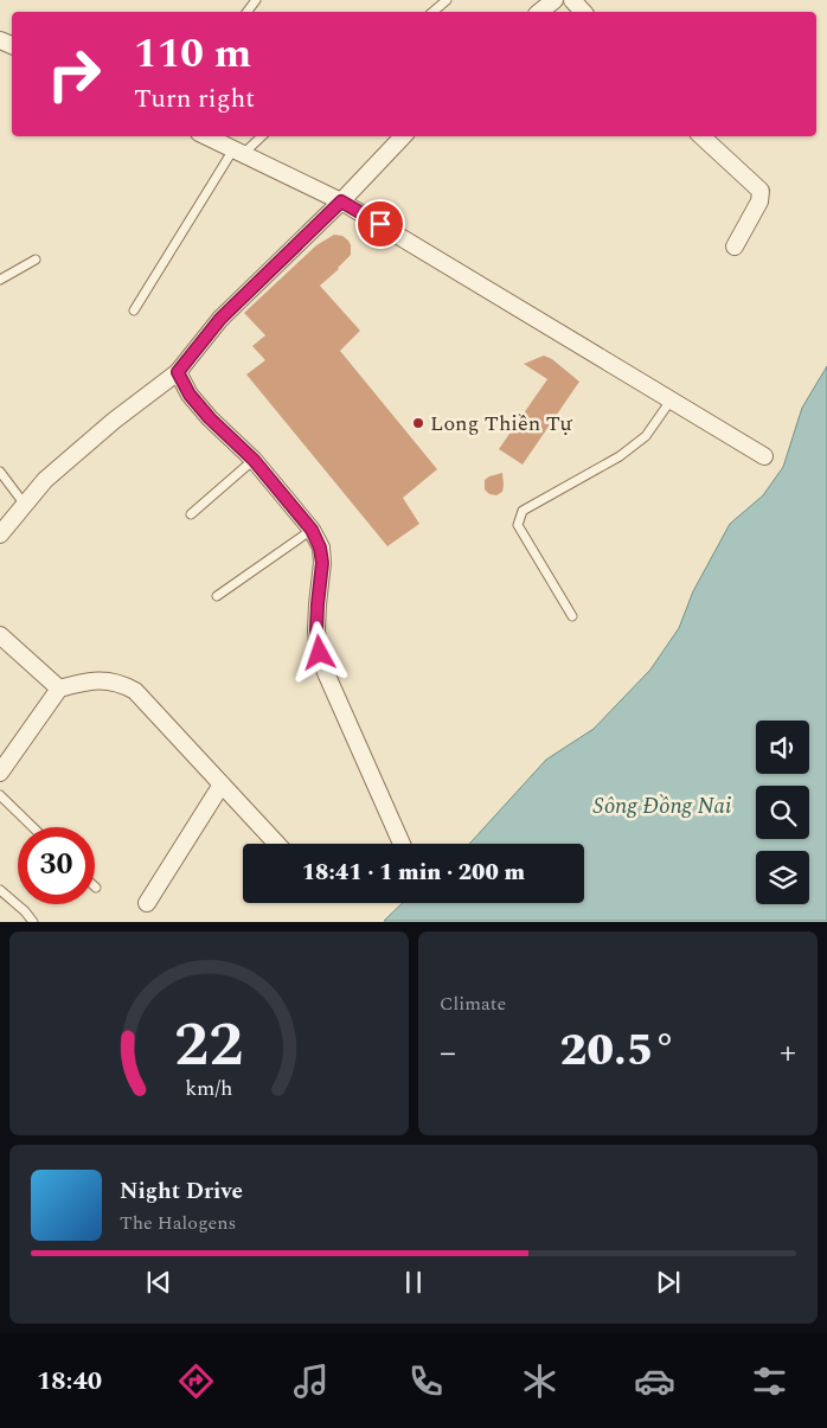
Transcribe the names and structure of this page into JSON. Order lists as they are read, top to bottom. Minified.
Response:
{"water":["Sông Đồng Nai"],"places":["Long Thiền Tự"],"page":{"turn":["110 m","Turn right"],"limit":"30","trip":"18:41 · 1 min · 200 m","tile":"Climate","heat":["−","20.5°","+"],"song":["Night Drive","The Halogens"],"tabs":"18:40","gauge":["22","km/h"]}}
